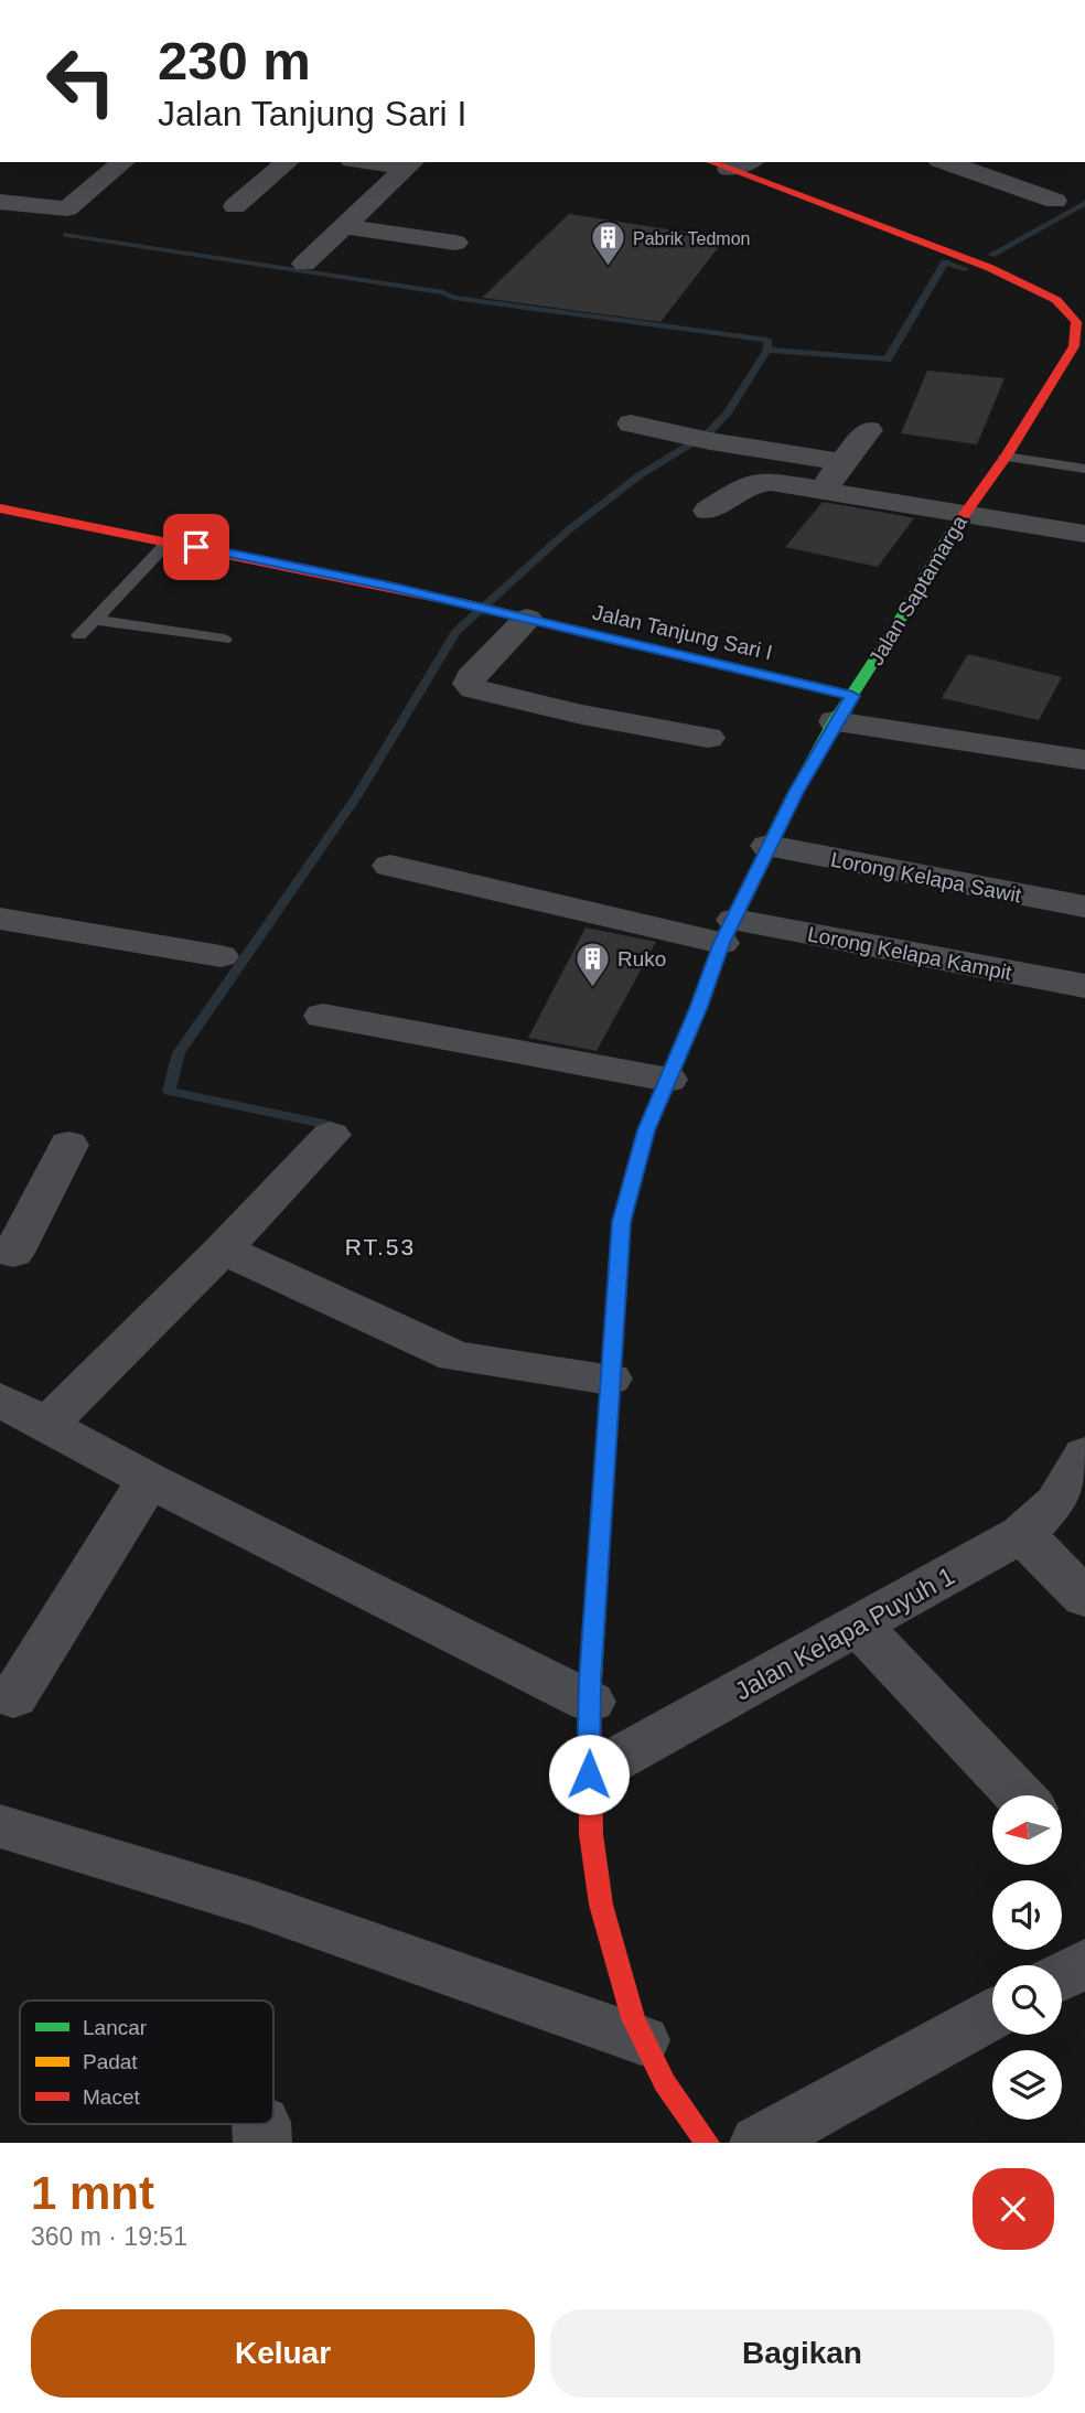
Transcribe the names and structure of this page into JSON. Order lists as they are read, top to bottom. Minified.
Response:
{"streets":{"street":["Jalan Saptamarga","Jalan Tanjung Sari I","Lorong Kelapa Sawit","Lorong Kelapa Kampit","Jalan Kelapa Puyuh 1"]},"crossings":[["Jalan Saptamarga","Jalan Tanjung Sari I"],["Jalan Saptamarga","Lorong Kelapa Sawit"],["Jalan Saptamarga","Lorong Kelapa Kampit"],["Jalan Saptamarga","Jalan Kelapa Puyuh 1"]],"districts":["RT.53"],"places":{"building":["Pabrik Tedmon","Ruko"]},"legend":["Lancar","Padat","Macet"],"north":"left","page":{"turn":["230 m","Jalan Tanjung Sari I"],"heading":["1 mnt","360 m · 19:51"],"buttons":["Keluar","Bagikan"]}}
